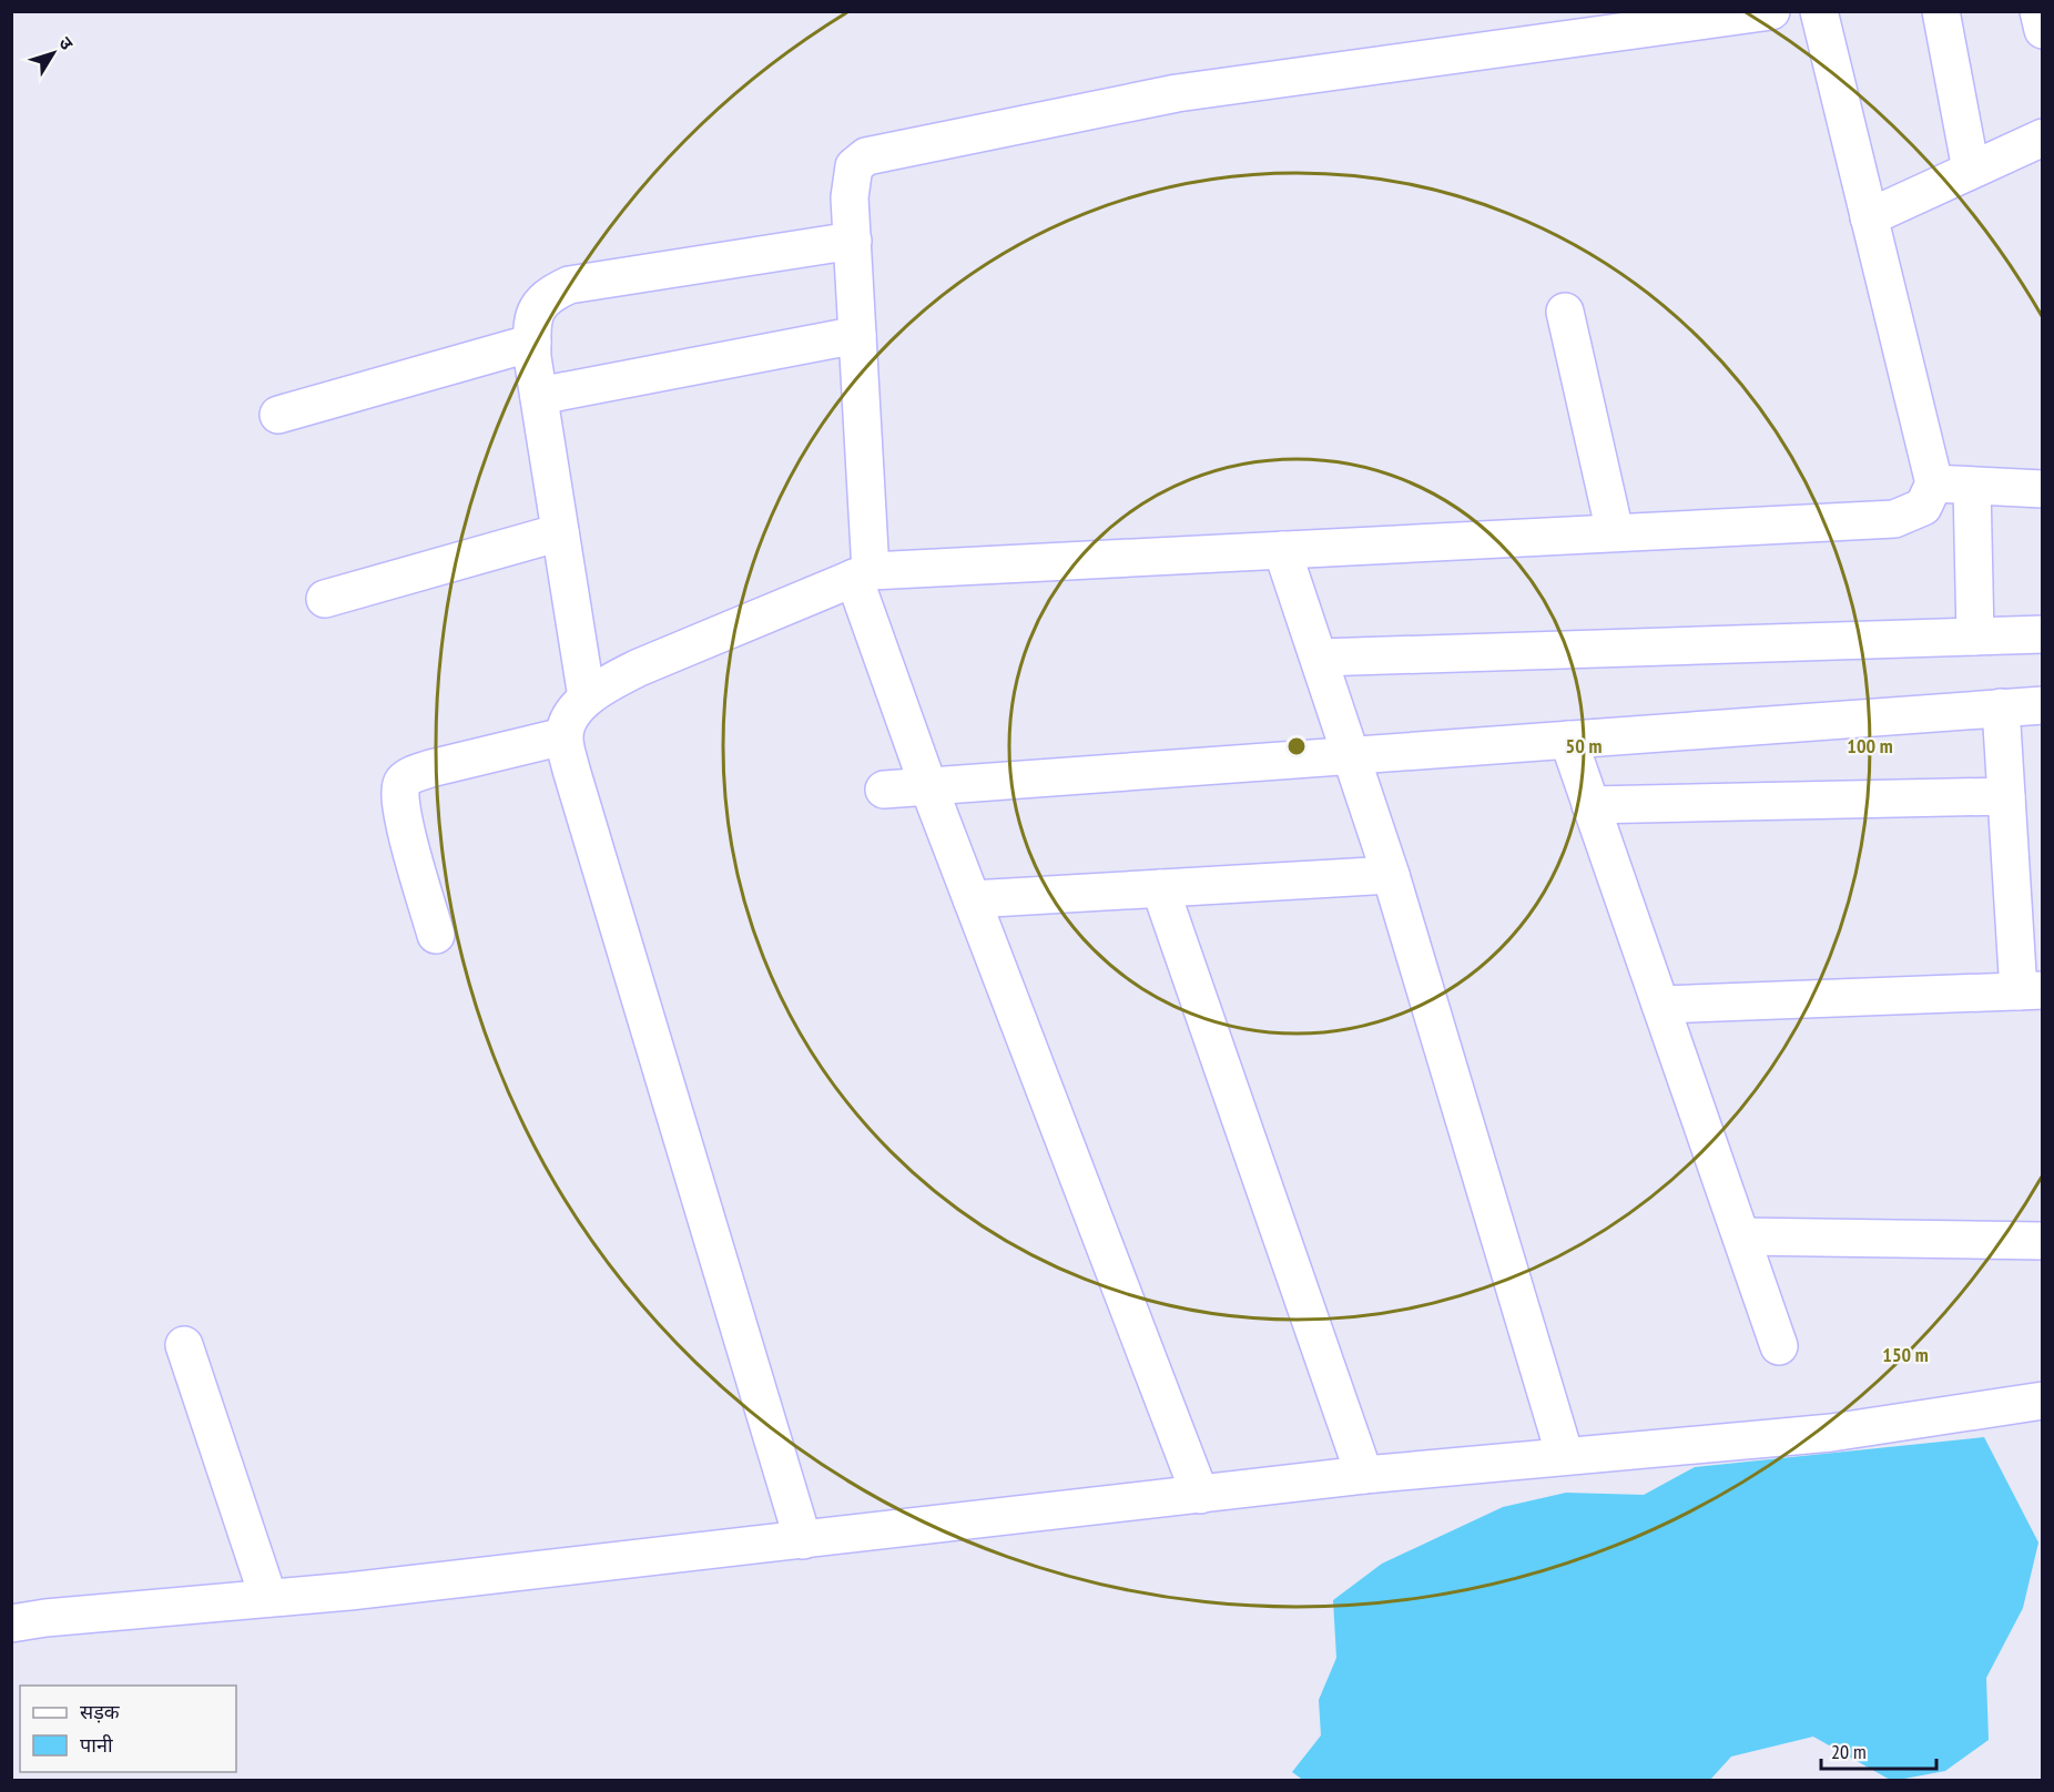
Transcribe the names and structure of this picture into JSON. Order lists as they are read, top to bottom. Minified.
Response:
{"legend":["सड़क","पानी"],"scale_bar":"20 m","north":"top right","rings":["50 m","100 m","150 m"]}
